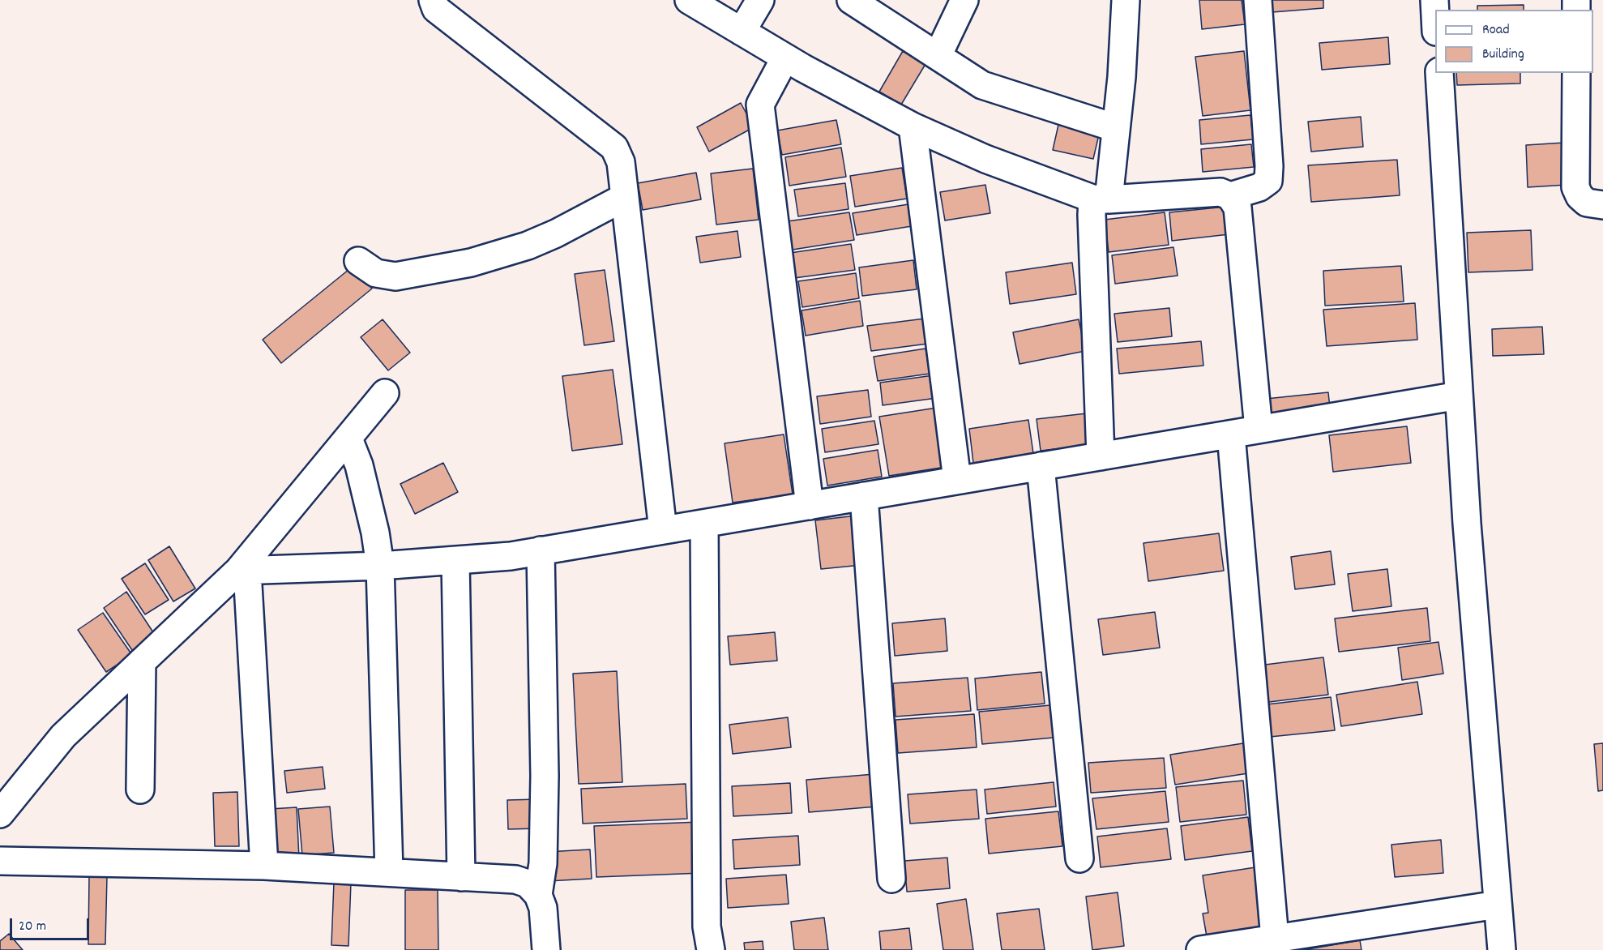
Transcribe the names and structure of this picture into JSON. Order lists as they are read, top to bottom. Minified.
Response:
{"legend":["Road","Building"],"scale_bar":"20 m"}
